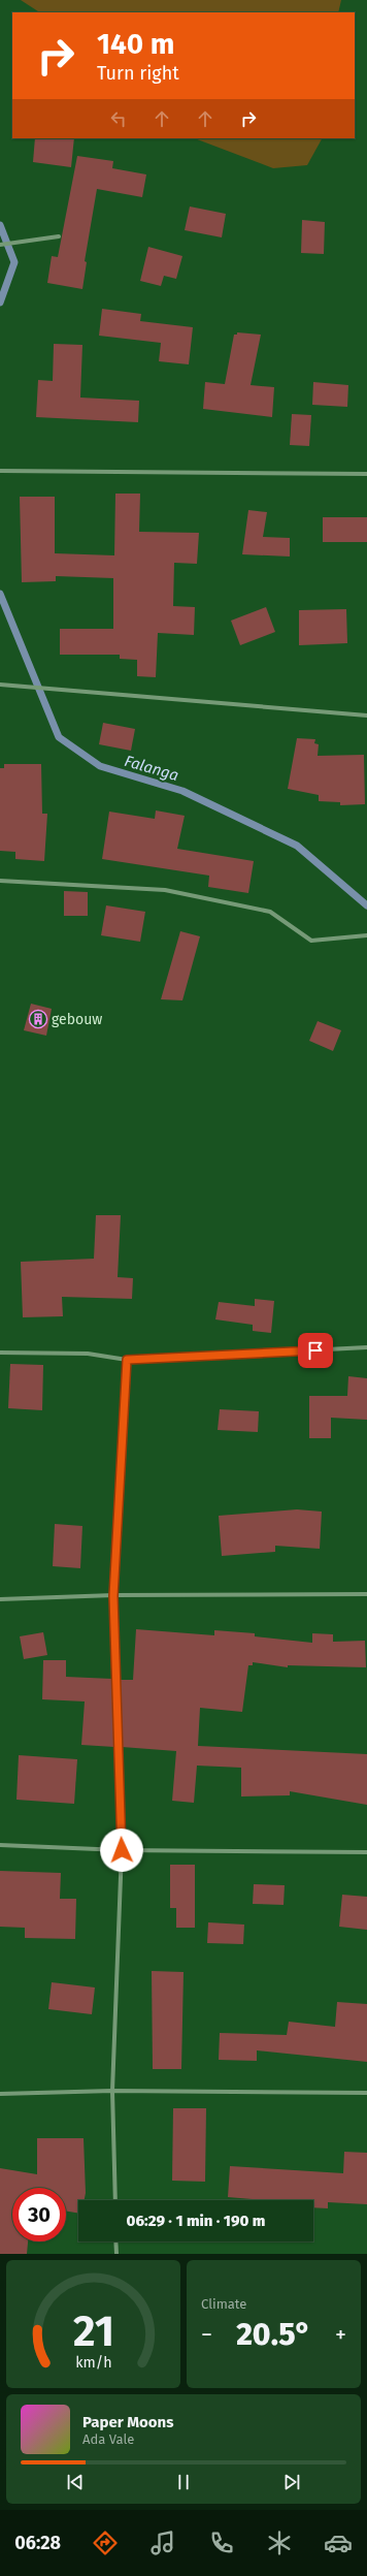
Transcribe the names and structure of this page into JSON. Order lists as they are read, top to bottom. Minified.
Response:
{"water":["Falanga"],"places":{"building":["gebouw"]},"page":{"turn":["140 m","Turn right"],"limit":"30","trip":"06:29 · 1 min · 190 m","tile":"Climate","heat":["−","20.5°","+"],"song":["Paper Moons","Ada Vale"],"tabs":"06:28","gauge":["21","km/h"]}}
